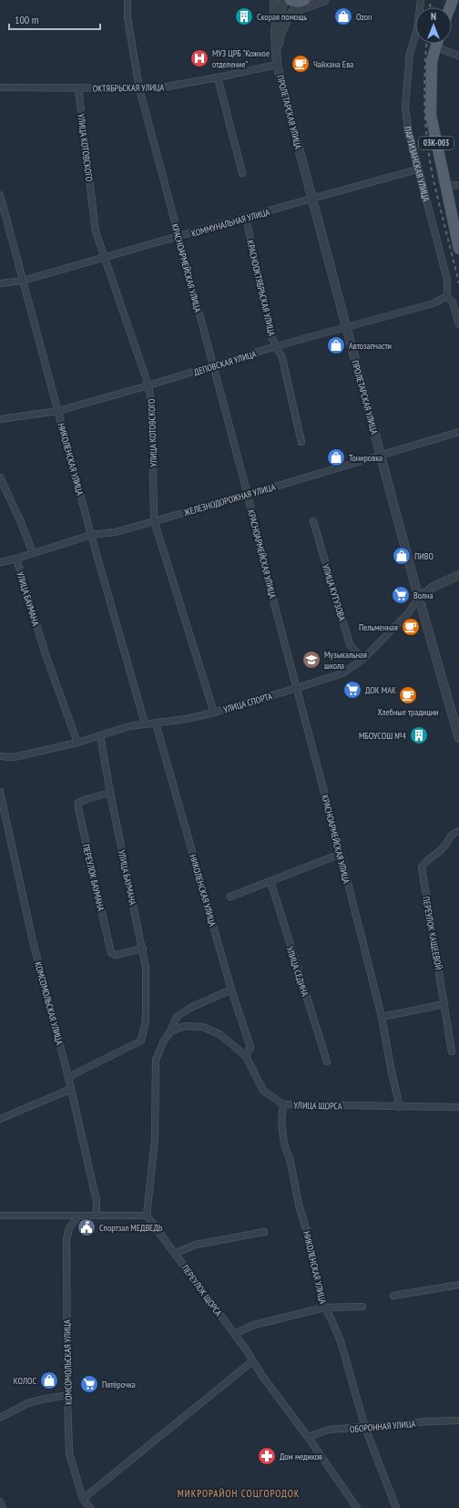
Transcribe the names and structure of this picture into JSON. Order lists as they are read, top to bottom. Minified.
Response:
{"streets":{"main road":["03К-003"],"street":["ОКТЯБРЬСКАЯ УЛИЦА","ПРОЛЕТАРСКАЯ УЛИЦА","УЛИЦА КОТОВСКОГО","ПАРТИЗАНСКАЯ УЛИЦА","КОММУНАЛЬНАЯ УЛИЦА","КРАСНОАРМЕЙСКАЯ УЛИЦА","КРАСНООКТЯБРЬСКАЯ УЛИЦА","ДЕПОВСКАЯ УЛИЦА","НИКОЛЕНСКАЯ УЛИЦА","ЖЕЛЕЗНОДОРОЖНАЯ УЛИЦА","УЛИЦА КУТУЗОВА","УЛИЦА БАУМАНА","УЛИЦА СПОРТА","ПЕРЕУЛОК БАУМАНА","ПЕРЕУЛОК КАЩЕЕВОЙ","УЛИЦА СЕДИНА","КОМСОМОЛЬСКАЯ УЛИЦА","УЛИЦА ЩОРСА","ПЕРЕУЛОК ЩОРСА","ОБОРОННАЯ УЛИЦА"]},"crossings":[["ОКТЯБРЬСКАЯ УЛИЦА","ПРОЛЕТАРСКАЯ УЛИЦА"],["ОКТЯБРЬСКАЯ УЛИЦА","УЛИЦА КОТОВСКОГО"],["ОКТЯБРЬСКАЯ УЛИЦА","КРАСНОАРМЕЙСКАЯ УЛИЦА"],["ПРОЛЕТАРСКАЯ УЛИЦА","КОММУНАЛЬНАЯ УЛИЦА"],["ПРОЛЕТАРСКАЯ УЛИЦА","ДЕПОВСКАЯ УЛИЦА"],["ПРОЛЕТАРСКАЯ УЛИЦА","ЖЕЛЕЗНОДОРОЖНАЯ УЛИЦА"],["ПРОЛЕТАРСКАЯ УЛИЦА","УЛИЦА СПОРТА"],["УЛИЦА КОТОВСКОГО","КОММУНАЛЬНАЯ УЛИЦА"],["УЛИЦА КОТОВСКОГО","ДЕПОВСКАЯ УЛИЦА"],["УЛИЦА КОТОВСКОГО","ЖЕЛЕЗНОДОРОЖНАЯ УЛИЦА"],["УЛИЦА КОТОВСКОГО","УЛИЦА СПОРТА"],["ПАРТИЗАНСКАЯ УЛИЦА","КОММУНАЛЬНАЯ УЛИЦА"],["ПАРТИЗАНСКАЯ УЛИЦА","ДЕПОВСКАЯ УЛИЦА"],["КОММУНАЛЬНАЯ УЛИЦА","КРАСНОАРМЕЙСКАЯ УЛИЦА"],["КОММУНАЛЬНАЯ УЛИЦА","КРАСНООКТЯБРЬСКАЯ УЛИЦА"],["КОММУНАЛЬНАЯ УЛИЦА","НИКОЛЕНСКАЯ УЛИЦА"],["КРАСНОАРМЕЙСКАЯ УЛИЦА","ДЕПОВСКАЯ УЛИЦА"],["КРАСНОАРМЕЙСКАЯ УЛИЦА","ЖЕЛЕЗНОДОРОЖНАЯ УЛИЦА"],["КРАСНОАРМЕЙСКАЯ УЛИЦА","УЛИЦА СПОРТА"],["КРАСНОАРМЕЙСКАЯ УЛИЦА","УЛИЦА ЩОРСА"],["КРАСНООКТЯБРЬСКАЯ УЛИЦА","ДЕПОВСКАЯ УЛИЦА"],["ДЕПОВСКАЯ УЛИЦА","НИКОЛЕНСКАЯ УЛИЦА"],["НИКОЛЕНСКАЯ УЛИЦА","ЖЕЛЕЗНОДОРОЖНАЯ УЛИЦА"],["НИКОЛЕНСКАЯ УЛИЦА","УЛИЦА СПОРТА"],["НИКОЛЕНСКАЯ УЛИЦА","УЛИЦА ЩОРСА"],["НИКОЛЕНСКАЯ УЛИЦА","ОБОРОННАЯ УЛИЦА"],["ЖЕЛЕЗНОДОРОЖНАЯ УЛИЦА","УЛИЦА БАУМАНА"],["УЛИЦА КУТУЗОВА","УЛИЦА СПОРТА"],["УЛИЦА БАУМАНА","УЛИЦА СПОРТА"],["УЛИЦА БАУМАНА","ПЕРЕУЛОК БАУМАНА"],["УЛИЦА БАУМАНА","КОМСОМОЛЬСКАЯ УЛИЦА"],["ПЕРЕУЛОК ЩОРСА","ОБОРОННАЯ УЛИЦА"]],"districts":["МИКРОРАЙОН СОЦГОРОДОК"],"places":{"building":["Скорая помощь","МБОУСОШ №4"],"shop":["Ozon","Автозапчасти","Тонировка","ПИВО","КОЛОС"],"hospital":["МУЗ ЦРБ \"Кожное отделение\""],"cafe":["Чайхана Ева","Пельменная","Хлебные традиции"],"supermarket":["Волна","ДОК МАК","Пятёрочка"],"school or university":["Музыкальная школа"],"public building":["Спортзал МЕДВЕДЬ"],"pharmacy":["Дом медиков"]},"scale_bar":"100 m","north":"top"}
